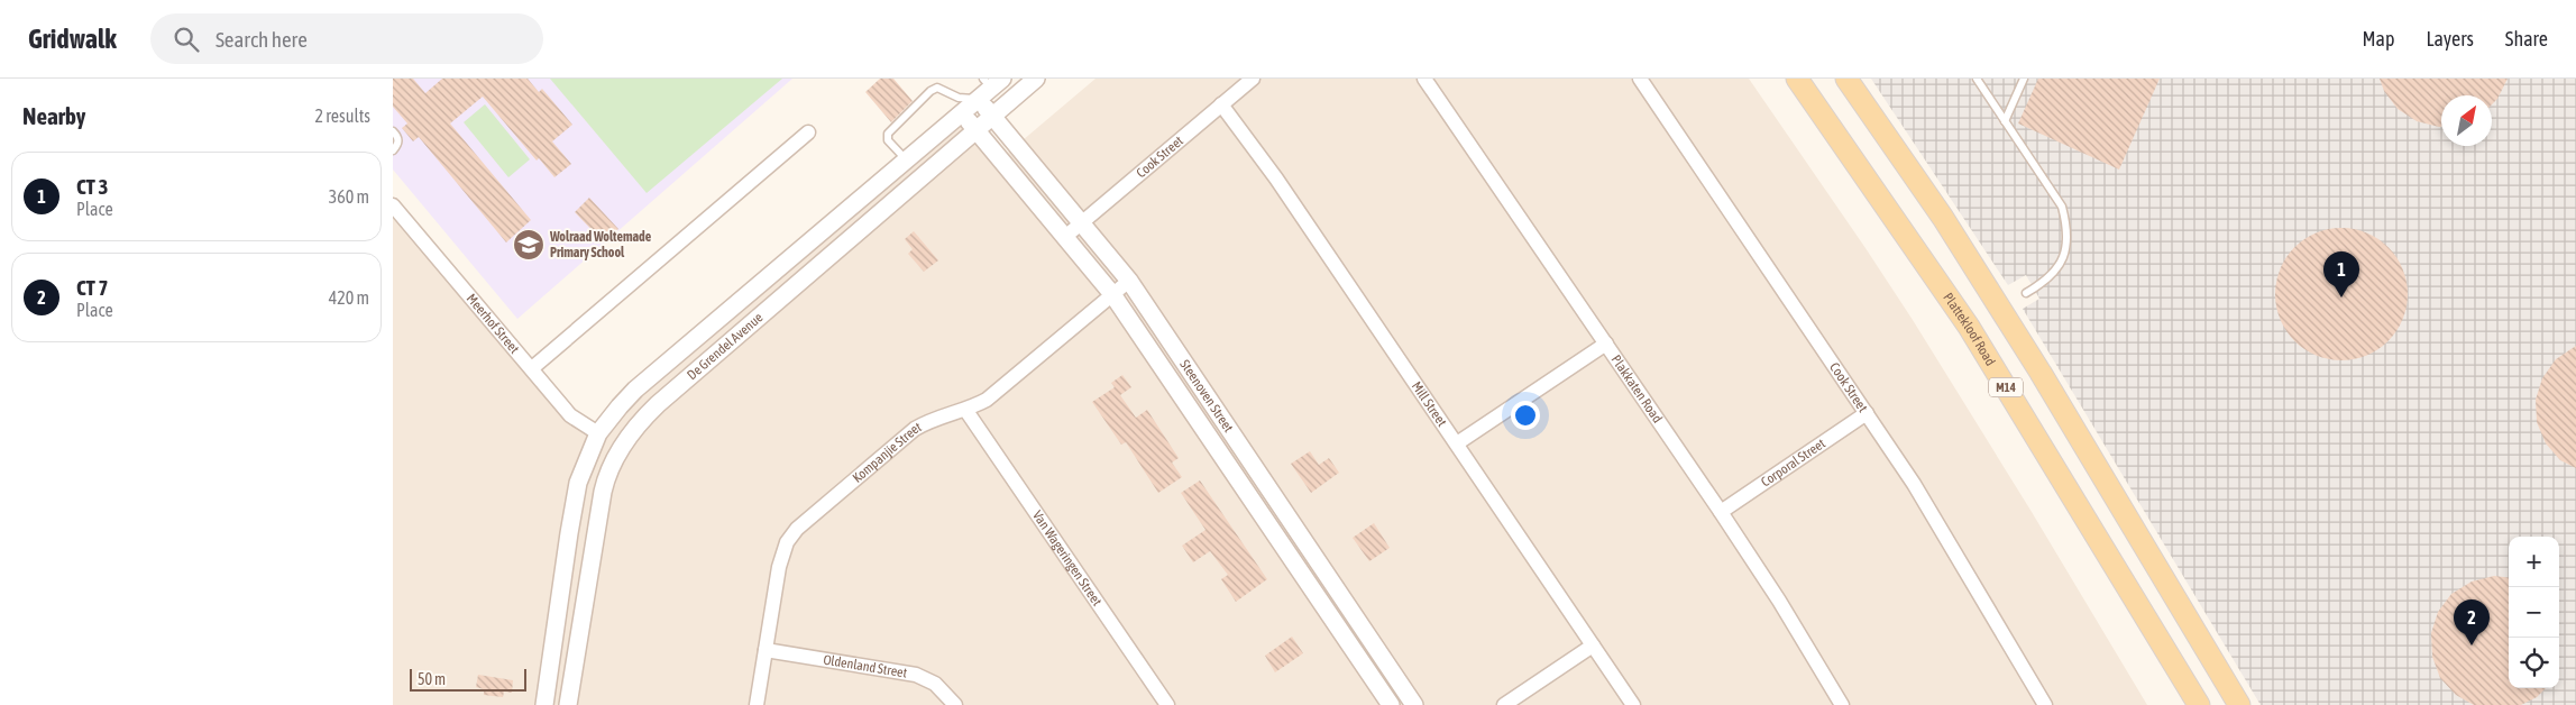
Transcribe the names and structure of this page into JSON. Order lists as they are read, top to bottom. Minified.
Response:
{"streets":{"main road":["Plattekloof Road","M14"],"street":["Cook Street","Meerhof Street","De Grendel Avenue","Plakkaten Road","Steenoven Street","Mill Street","Kompanjie Street","Corporal Street","Van Wageringen Street","Oldenland Street"]},"crossings":[["Cook Street","Steenoven Street"],["Cook Street","Mill Street"],["Cook Street","Corporal Street"],["Meerhof Street","De Grendel Avenue"],["De Grendel Avenue","Steenoven Street"],["Plakkaten Road","Corporal Street"],["Steenoven Street","Kompanjie Street"],["Kompanjie Street","Van Wageringen Street"],["Kompanjie Street","Oldenland Street"]],"places":{"school or university":["Wolraad Woltemade Primary School"]},"scale_bar":"50 m","north":"top right","page":{"header":"Gridwalk","search":"Search here","nav":["Map","Layers","Share"],"heading":["Nearby","2 results"],"list":[{"mark":"1","name":"CT 3","note":"Place","value":"360 m"},{"mark":"2","name":"CT 7","note":"Place","value":"420 m"}],"pins":["1","2"],"map_buttons":["+","−"],"scale":"50 m"}}
